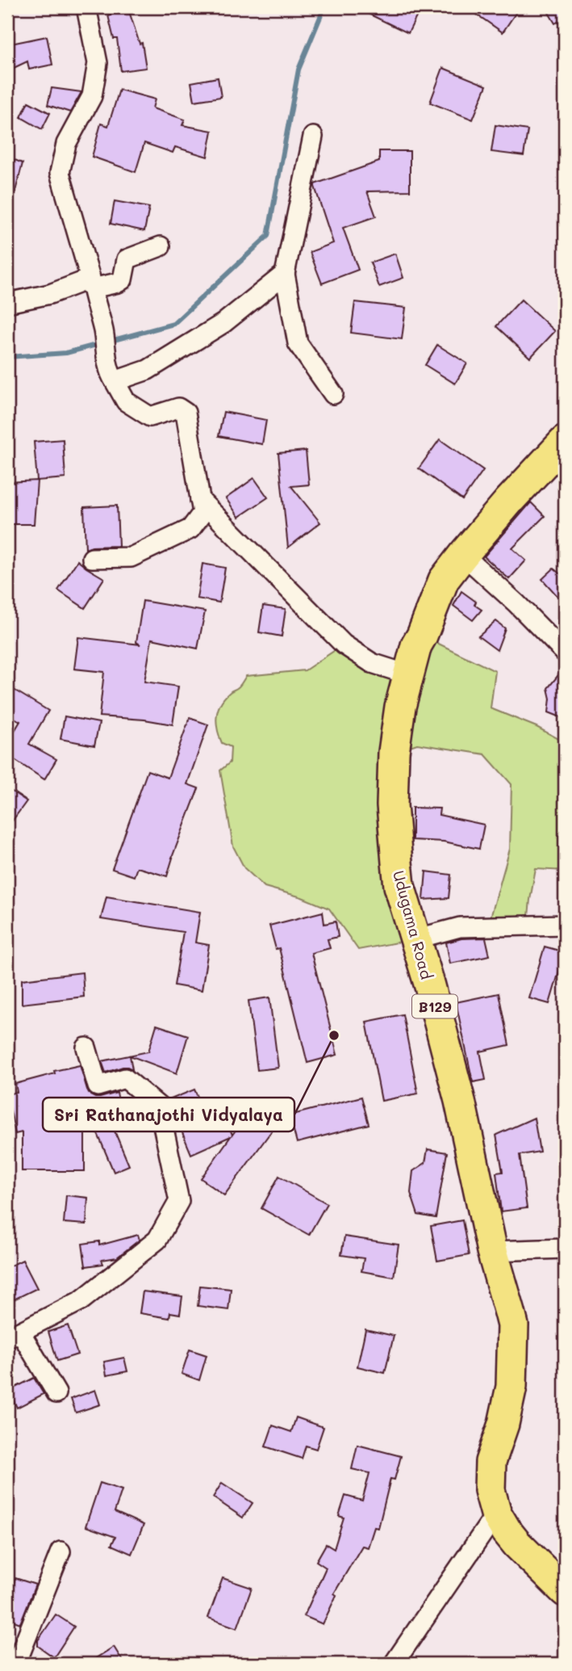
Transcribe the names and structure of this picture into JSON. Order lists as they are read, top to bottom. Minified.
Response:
{"streets":{"main road":["Udugama Road","B129"]},"places":["Sri Rathanajothi Vidyalaya"]}
